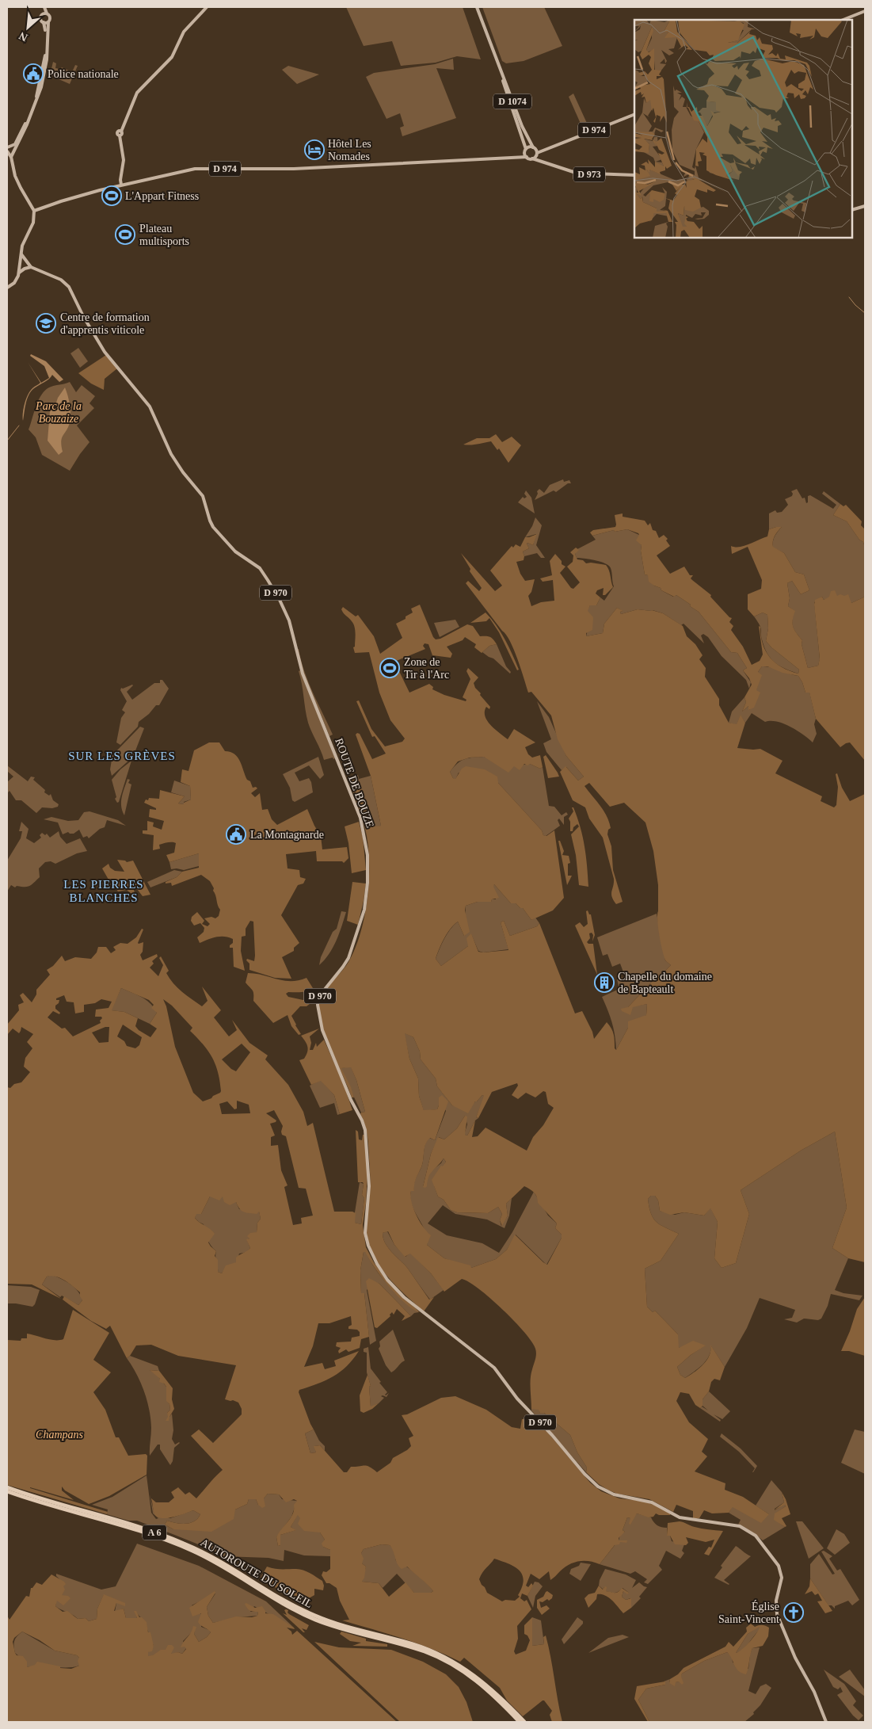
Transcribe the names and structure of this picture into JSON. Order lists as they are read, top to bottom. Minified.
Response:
{"streets":{"highway":["A 6","AUTOROUTE DU SOLEIL"],"main road":["D 1074","D 974","D 973","D 970","ROUTE DE BOUZE"]},"crossings":[["D 1074","D 974"],["D 1074","D 973"],["D 974","D 973"]],"districts":["SUR LES GRÈVES","LES PIERRES BLANCHES"],"parks":["Parc de la Bouzaize","Champans"],"places":{"public building":["Police nationale","La Montagnarde"],"hotel":["Hôtel Les Nomades"],"sports":["L'Appart Fitness","Plateau multisports","Zone de Tir à l'Arc"],"school or university":["Centre de formation d'apprentis viticole"],"building":["Chapelle du domaine de Bapteault"],"church":["Église Saint-Vincent"]},"north":"bottom left"}
